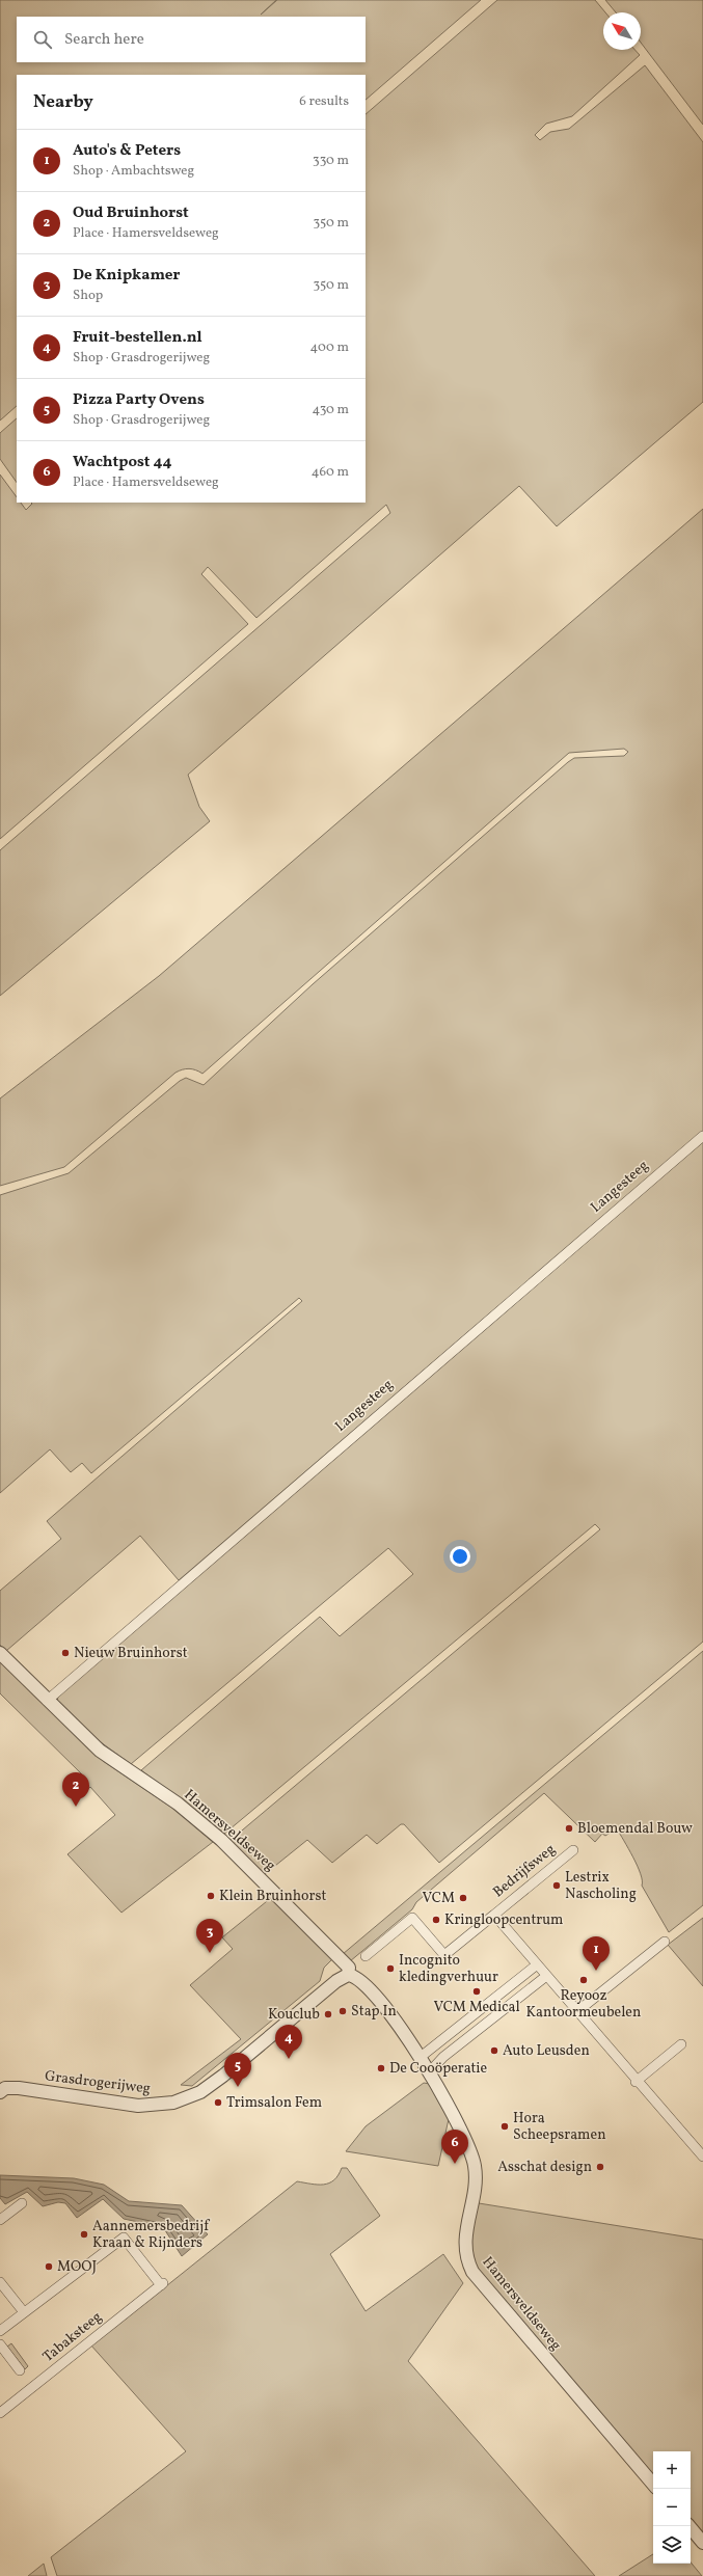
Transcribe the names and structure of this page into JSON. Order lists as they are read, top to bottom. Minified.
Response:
{"streets":{"street":["Langesteeg","Hamersveldseweg","Bedrijfsweg","Grasdrogerijweg","Tabaksteeg"]},"crossings":[["Langesteeg","Hamersveldseweg"],["Hamersveldseweg","Grasdrogerijweg"]],"places":["Nieuw Bruinhorst","Bloemendal Bouw","Lestrix Nascholing","Klein Bruinhorst","VCM","Kringloopcentrum","Incognito kledingverhuur","Reyooz Kantoormeubelen","VCM Medical","Stap In","Kouclub","Auto Leusden","De Cooöperatie","Trimsalon Fem","Hora Scheepsramen","Asschat design","Aannemersbedrijf Kraan & Rijnders","MOOJ"],"north":"top left","page":{"search":"Search here","heading":["Nearby","6 results"],"list":[{"mark":"1","name":"Auto's & Peters","note":"Shop · Ambachtsweg","value":"330 m"},{"mark":"2","name":"Oud Bruinhorst","note":"Place · Hamersveldseweg","value":"350 m"},{"mark":"3","name":"De Knipkamer","note":"Shop","value":"350 m"},{"mark":"4","name":"Fruit-bestellen.nl","note":"Shop · Grasdrogerijweg","value":"400 m"},{"mark":"5","name":"Pizza Party Ovens","note":"Shop · Grasdrogerijweg","value":"430 m"},{"mark":"6","name":"Wachtpost 44","note":"Place · Hamersveldseweg","value":"460 m"}],"pins":["2","3","1","4","5","6"],"map_buttons":["+","−"]}}
